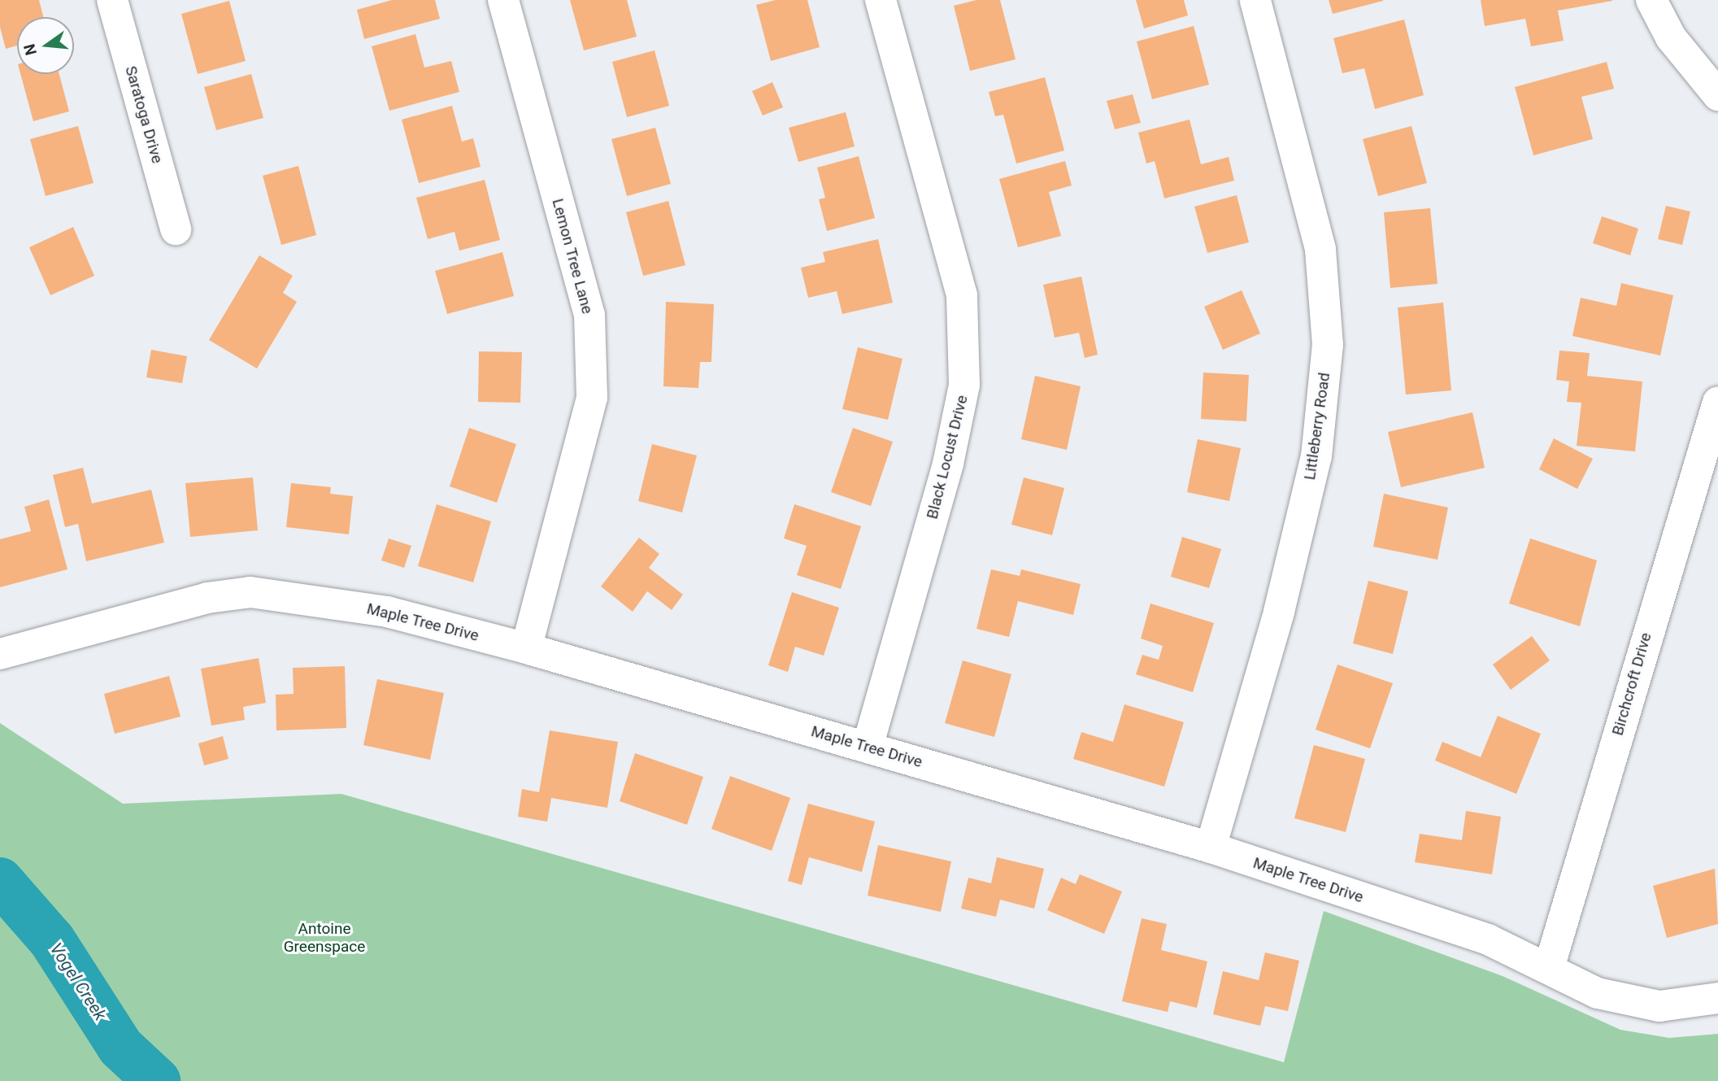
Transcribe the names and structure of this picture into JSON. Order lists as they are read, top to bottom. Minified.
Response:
{"streets":{"street":["Saratoga Drive","Lemon Tree Lane","Littleberry Road","Black Locust Drive","Maple Tree Drive","Birchcroft Drive"]},"crossings":[["Lemon Tree Lane","Maple Tree Drive"],["Littleberry Road","Maple Tree Drive"],["Black Locust Drive","Maple Tree Drive"],["Maple Tree Drive","Birchcroft Drive"]],"water":["Vogel Creek"],"parks":["Antoine Greenspace"],"north":"left"}
